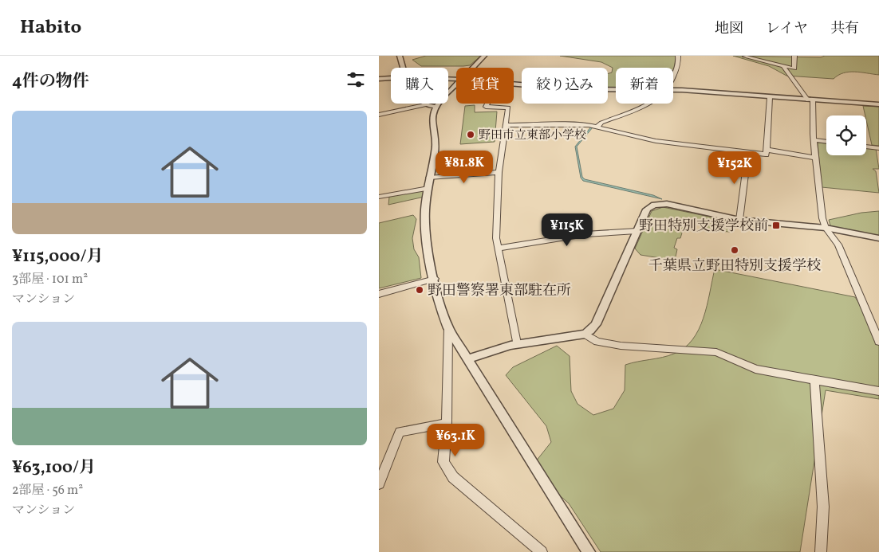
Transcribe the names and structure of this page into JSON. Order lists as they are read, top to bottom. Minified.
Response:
{"places":{"other":["野田市立東部小学校","千葉県立野田特別支援学校","野田警察署東部駐在所"],"transit":["野田特別支援学校前"]},"page":{"header":"Habito","nav":["地図","レイヤ","共有"],"heading":"4件の物件","chip":["購入","賃貸","絞り込み","新着"],"list":[{"name":"¥115,000/月","note":"3部屋 · 101 m² · マンション"},{"name":"¥63,100/月","note":"2部屋 · 56 m² · マンション"}],"price":["¥81.8K","¥152K","¥115K","¥63.1K"]}}
